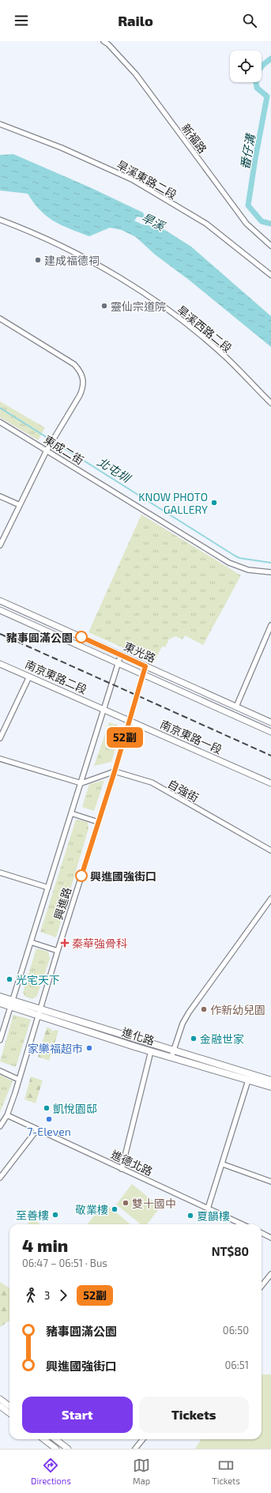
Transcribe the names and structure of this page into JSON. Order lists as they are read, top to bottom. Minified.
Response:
{"streets":{"main road":["進化路"],"street":["新福路","旱溪東路二段","旱溪西路二段","東成二街","東光路","南京東路二段","南京東路一段","自強街","興進路","進德北路"]},"crossings":[["東光路","興進路"],["南京東路二段","南京東路一段"],["南京東路二段","興進路"],["南京東路一段","興進路"],["自強街","興進路"],["興進路","進化路"],["興進路","進德北路"]],"water":["番仔溝","旱溪","北屯圳"],"places":{"other":["建成福德祠","靈仙宗道院","KNOW PHOTO GALLERY","豬事圓滿公園","興進國強街口","光宅天下","作新幼兒園","金融世家","家樂福超市","凱悅園邸","7-Eleven","雙十國中","敬業樓","至善樓","夏韻樓"],"health":["秦華強骨科"]},"lines":["bus line 52副"],"page":{"header":"Railo","on_map":"52副","heading":["4 min","06:47 – 06:51 · Bus","NT$80"],"legs":["3","52副"],"list":[{"name":"豬事圓滿公園","value":"06:50"},{"name":"興進國強街口","value":"06:51"}],"buttons":["Start","Tickets"],"tabs":["Directions","Map","Tickets"]}}
